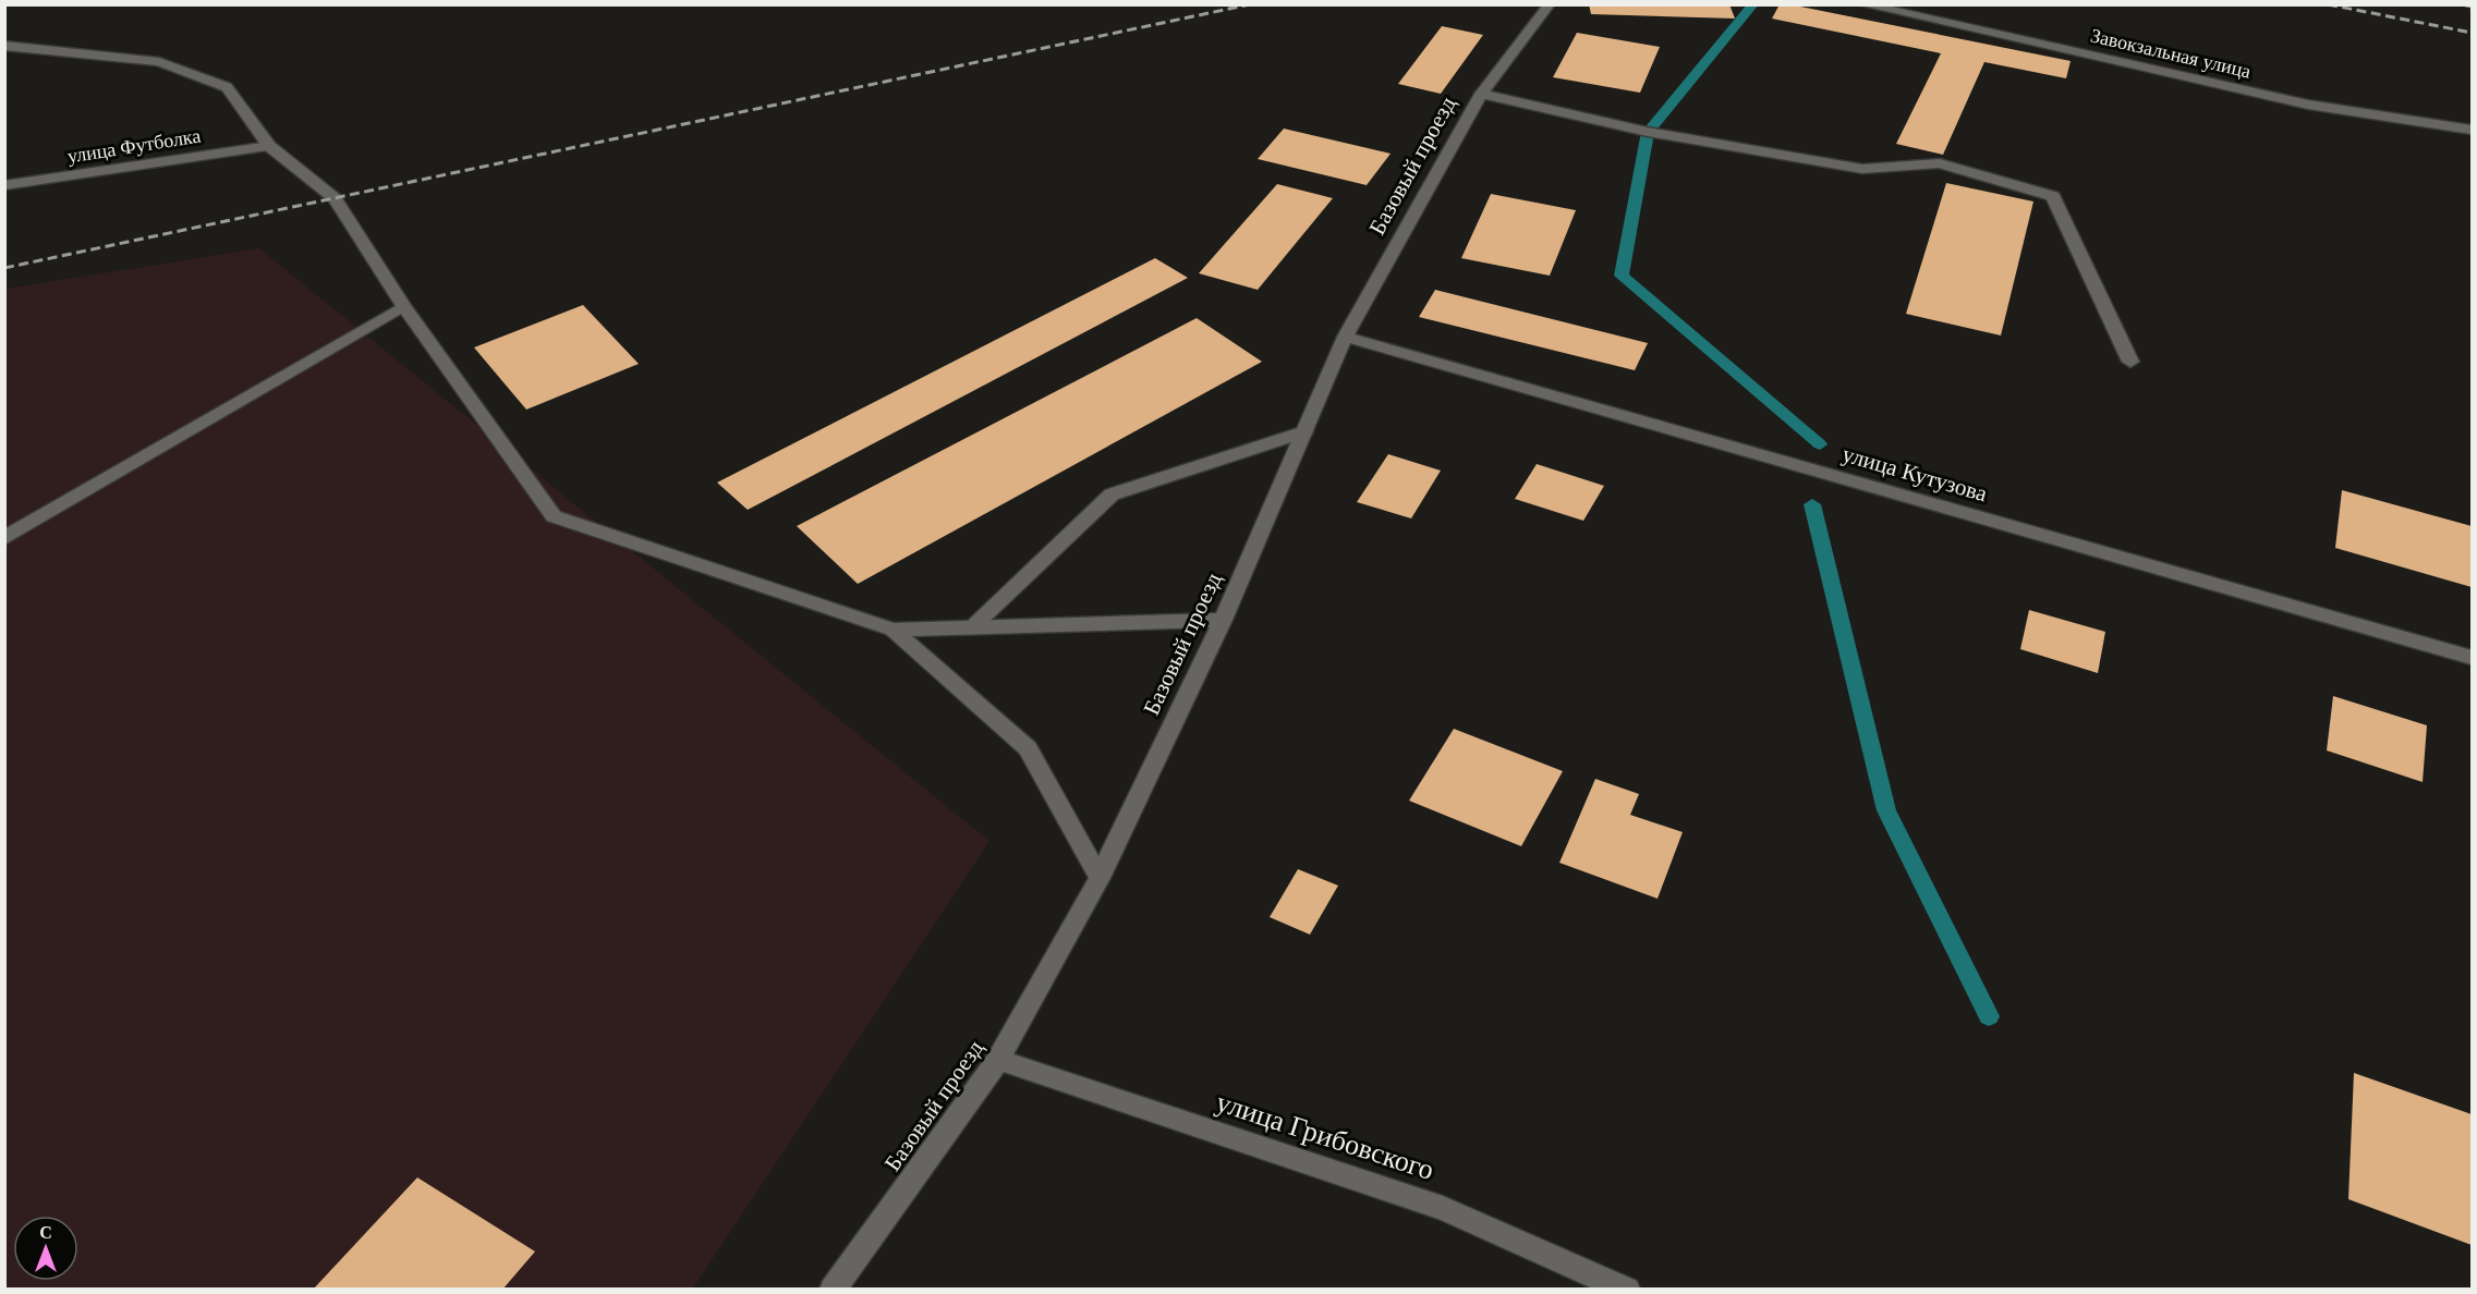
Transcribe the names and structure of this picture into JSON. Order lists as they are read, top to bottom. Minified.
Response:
{"streets":{"street":["Завокзальная улица","улица Футболка","Базовый проезд","улица Кутузова","улица Грибовского"]},"crossings":[["Базовый проезд","улица Кутузова"],["Базовый проезд","улица Грибовского"]],"north":"top"}
